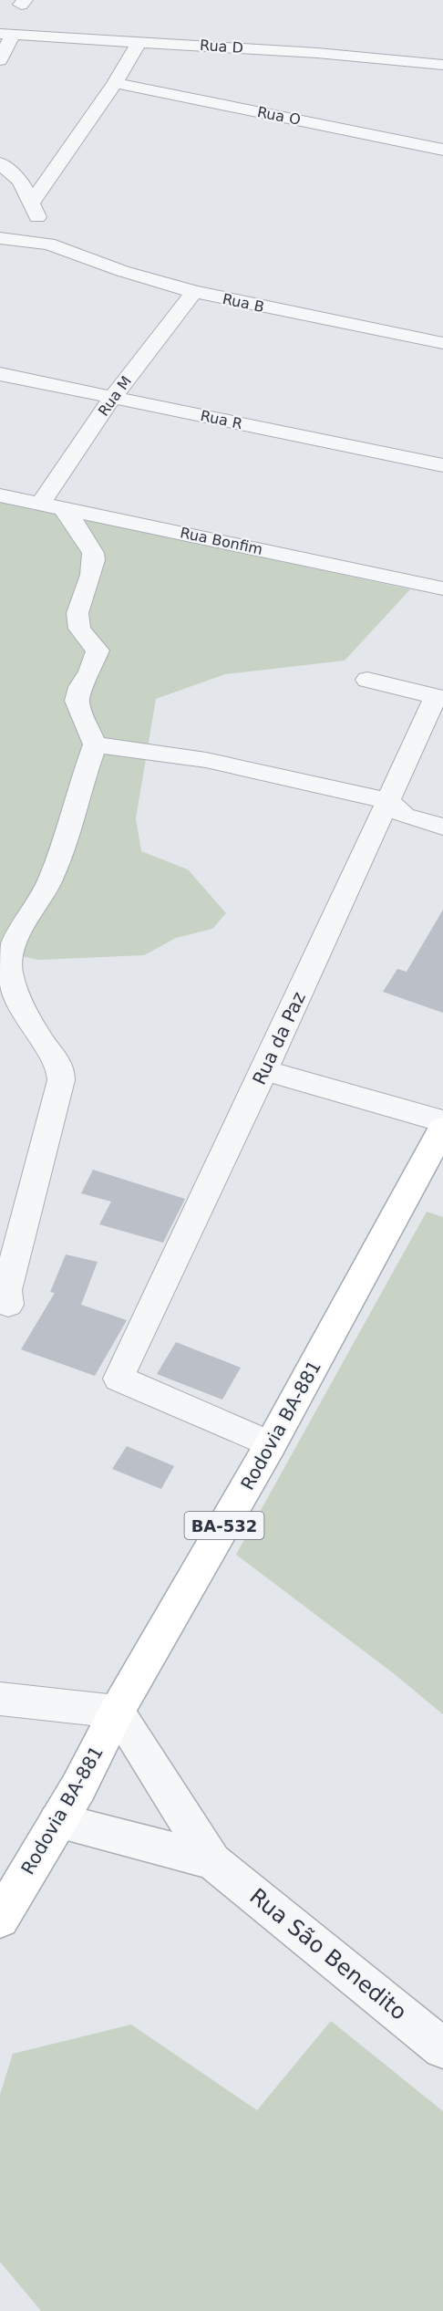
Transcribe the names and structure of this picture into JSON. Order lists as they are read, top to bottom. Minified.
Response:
{"streets":{"main road":["Rodovia BA-881","BA-532"],"street":["Rua D","Rua O","Rua B","Rua M","Rua R","Rua Bonfim","Rua da Paz","Rua São Benedito"]},"crossings":[["Rua B","Rua M"],["Rua M","Rua R"],["Rua M","Rua Bonfim"],["Rua da Paz","Rodovia BA-881"],["Rodovia BA-881","Rua São Benedito"]]}
